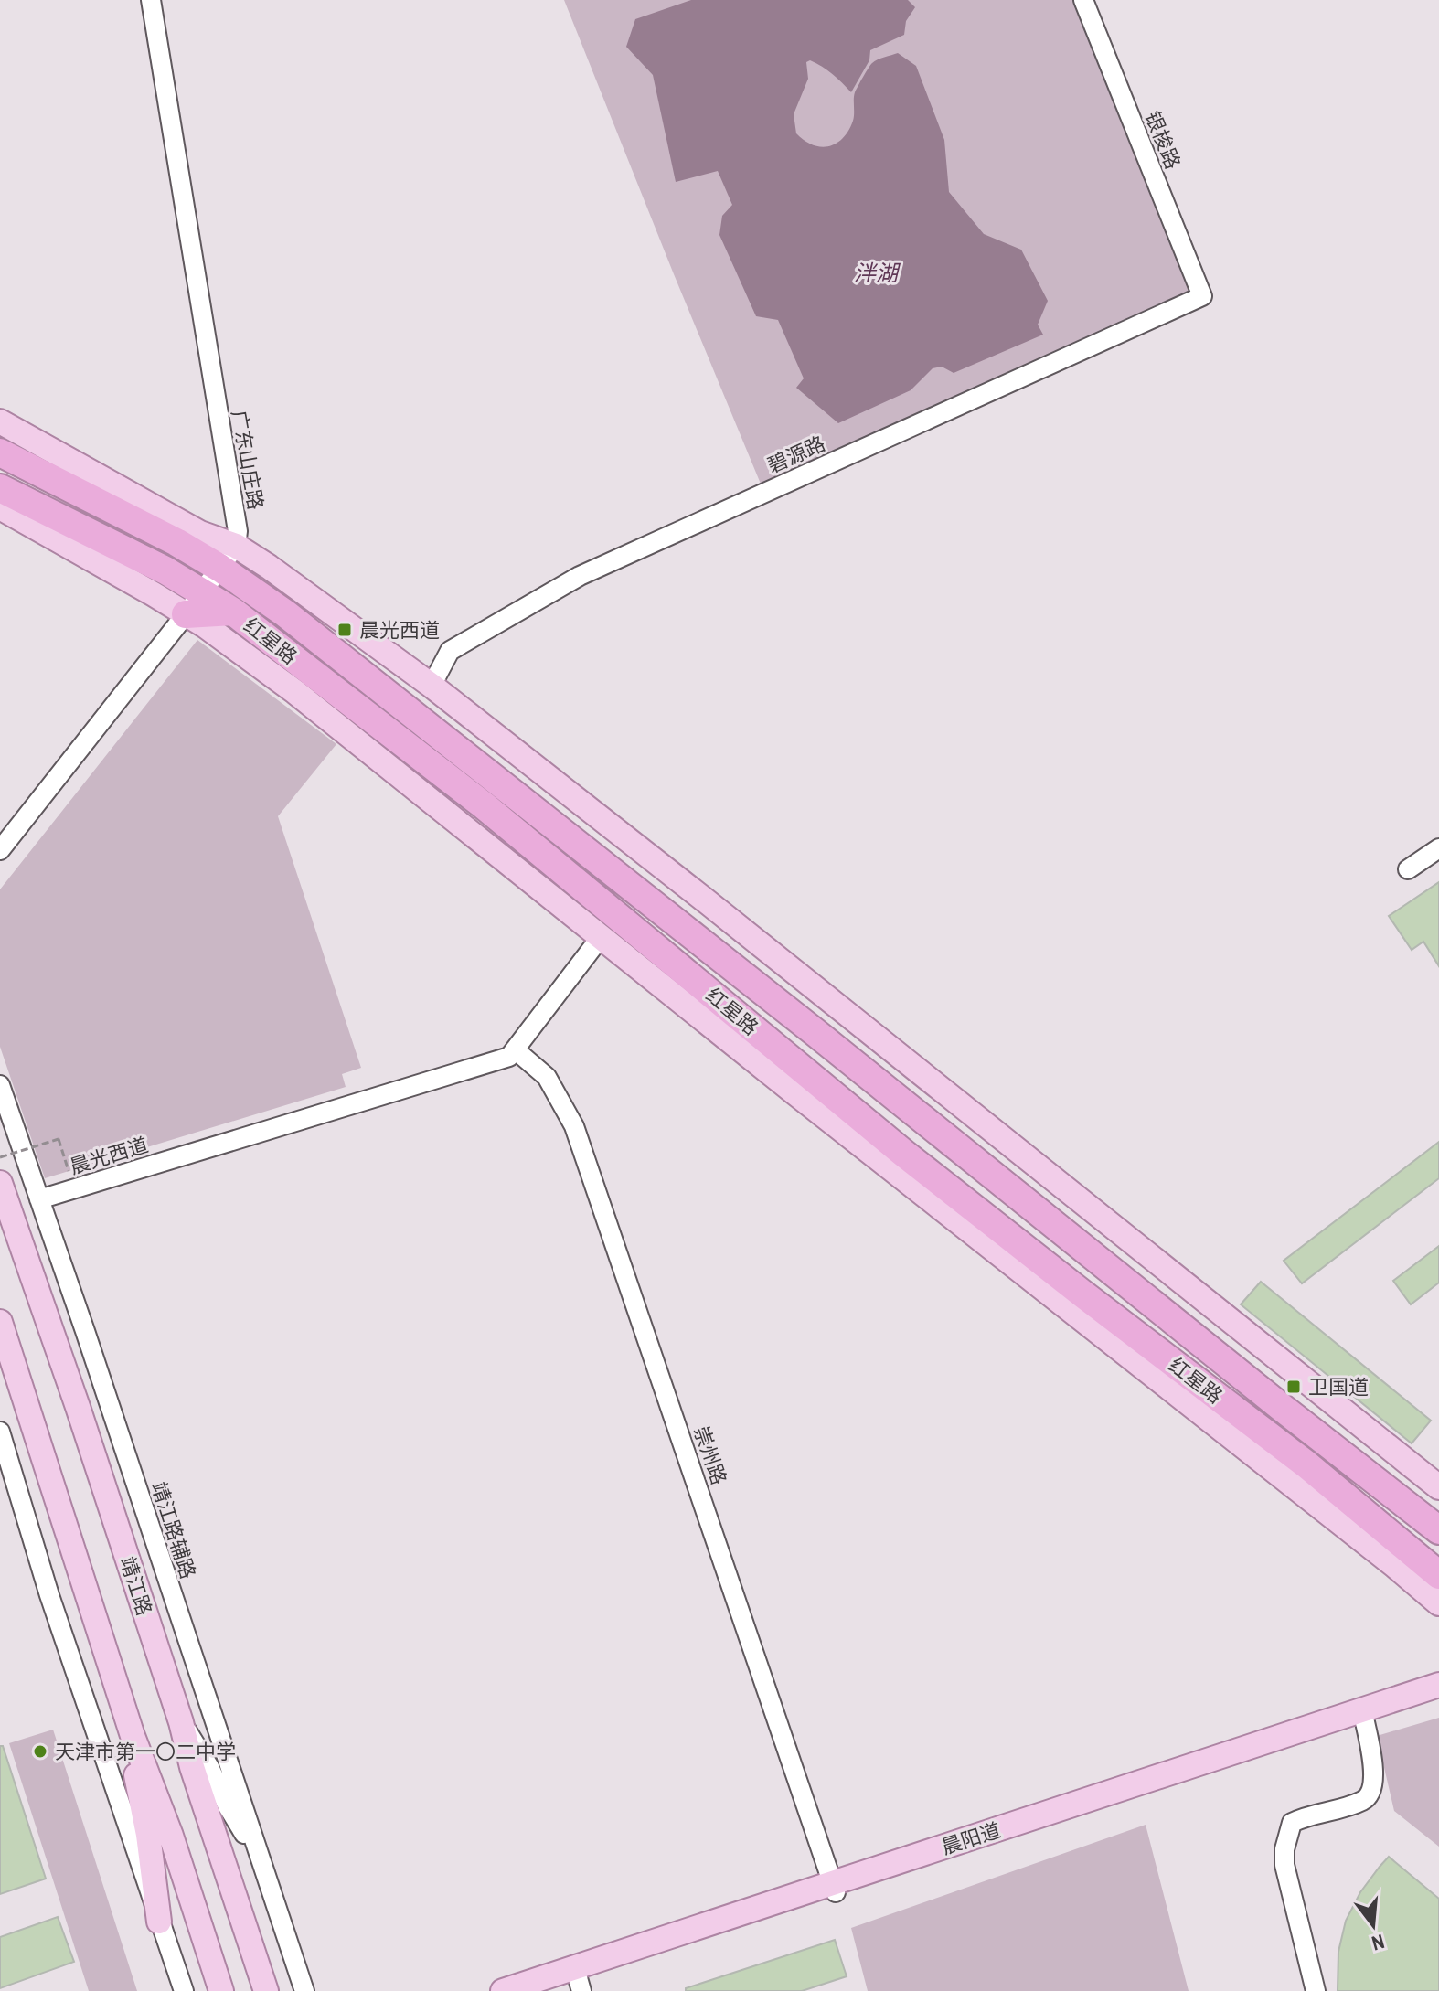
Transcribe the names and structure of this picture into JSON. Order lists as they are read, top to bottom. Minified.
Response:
{"streets":{"highway":["红星路"],"main road":["靖江路","晨阳道"],"street":["银梭路","碧源路","广东山庄路","晨光西道","崇州路","靖江路辅路"]},"crossings":[["银梭路","碧源路"],["广东山庄路","红星路"],["晨光西道","崇州路"],["晨光西道","靖江路辅路"],["崇州路","晨阳道"]],"water":["泮湖"],"places":{"transit":["晨光西道","卫国道"],"other":["天津市第一〇二中学"]},"north":"bottom"}
